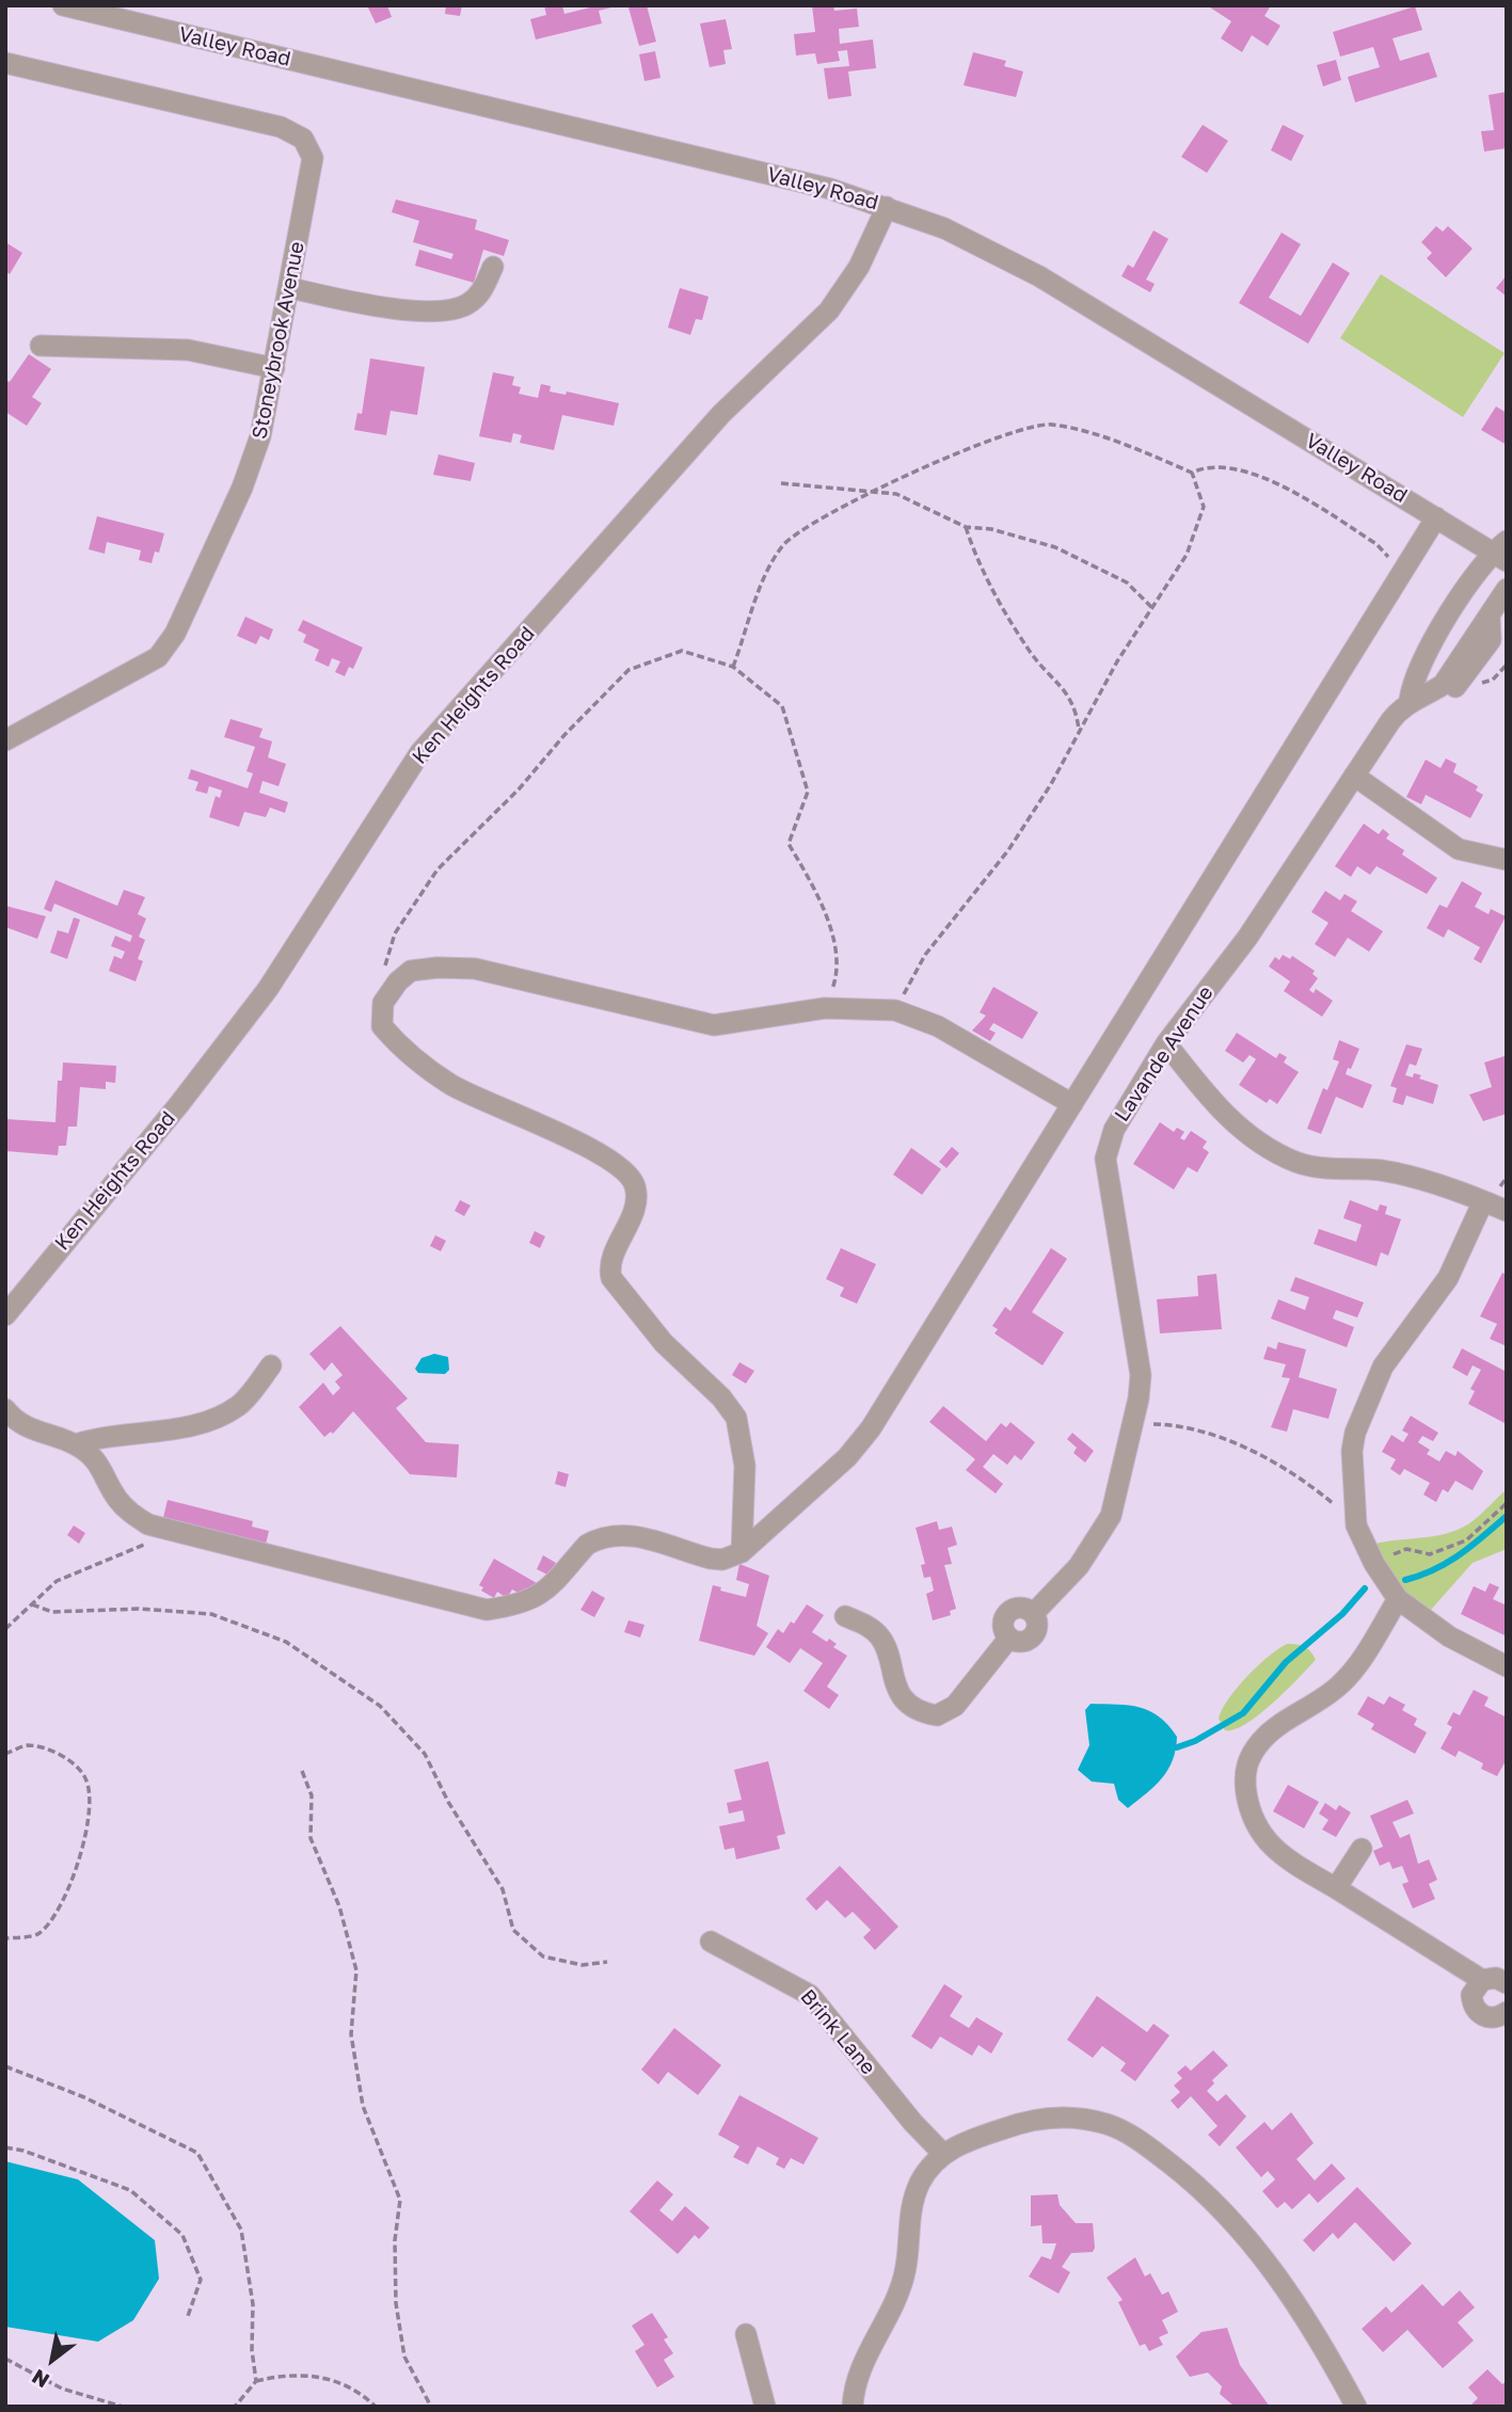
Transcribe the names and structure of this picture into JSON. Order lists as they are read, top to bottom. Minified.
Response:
{"streets":{"street":["Valley Road","Stoneybrook Avenue","Ken Heights Road","Lavande Avenue","Brink Lane"]},"crossings":[["Valley Road","Ken Heights Road"],["Valley Road","Lavande Avenue"]],"north":"bottom left"}
